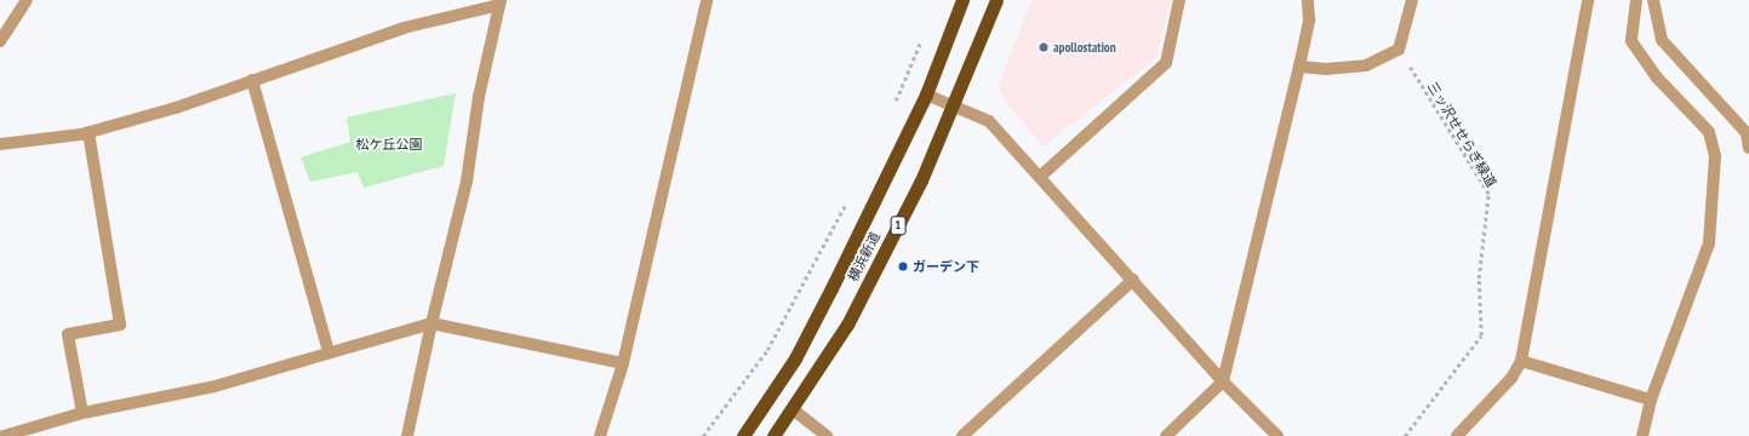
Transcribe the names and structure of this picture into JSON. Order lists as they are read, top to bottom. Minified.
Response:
{"streets":{"highway":["1","横浜新道"],"path":["三ッ沢せせらぎ緑道"]},"parks":["松ケ丘公園"],"places":["apollostation","ガーデン下"]}
